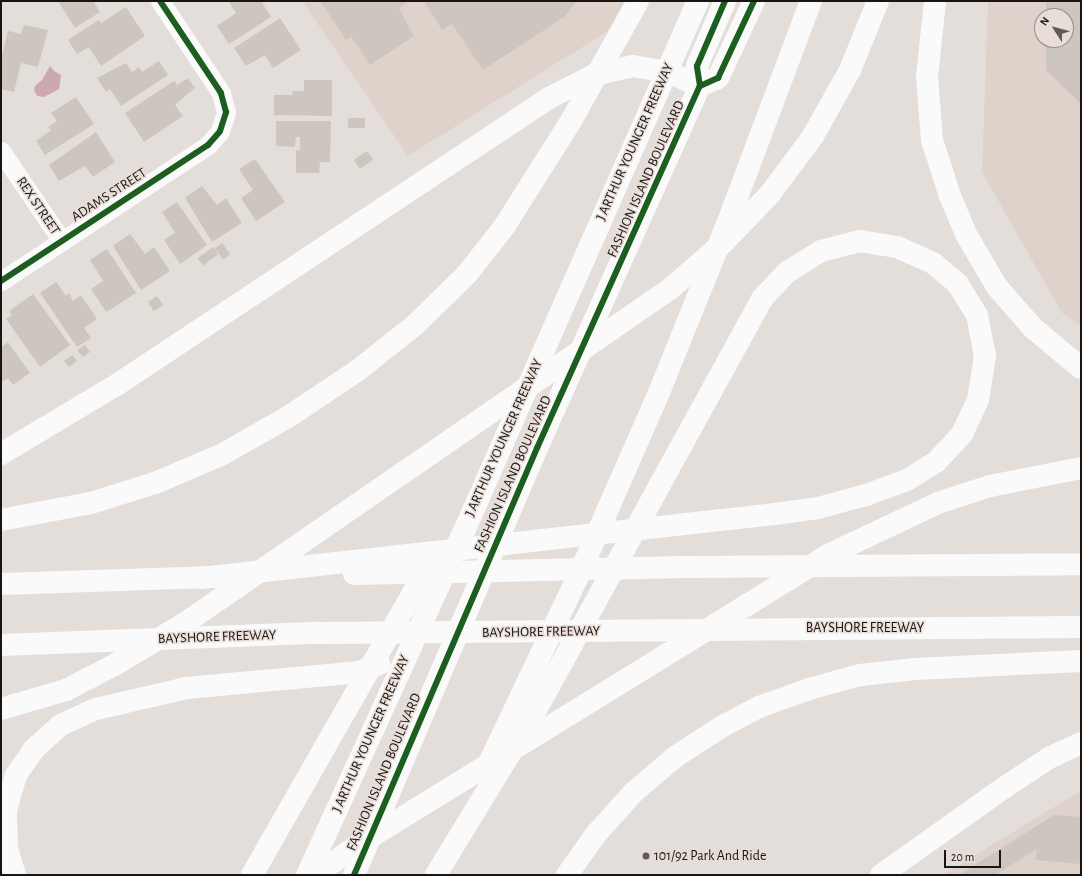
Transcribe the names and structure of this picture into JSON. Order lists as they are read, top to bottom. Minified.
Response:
{"streets":{"main road":["J ARTHUR YOUNGER FREEWAY","FASHION ISLAND BOULEVARD","BAYSHORE FREEWAY"],"street":["ADAMS STREET","REX STREET"]},"crossings":[["ADAMS STREET","REX STREET"]],"places":["101/92 Park And Ride"],"scale_bar":"20 m","north":"top left"}
